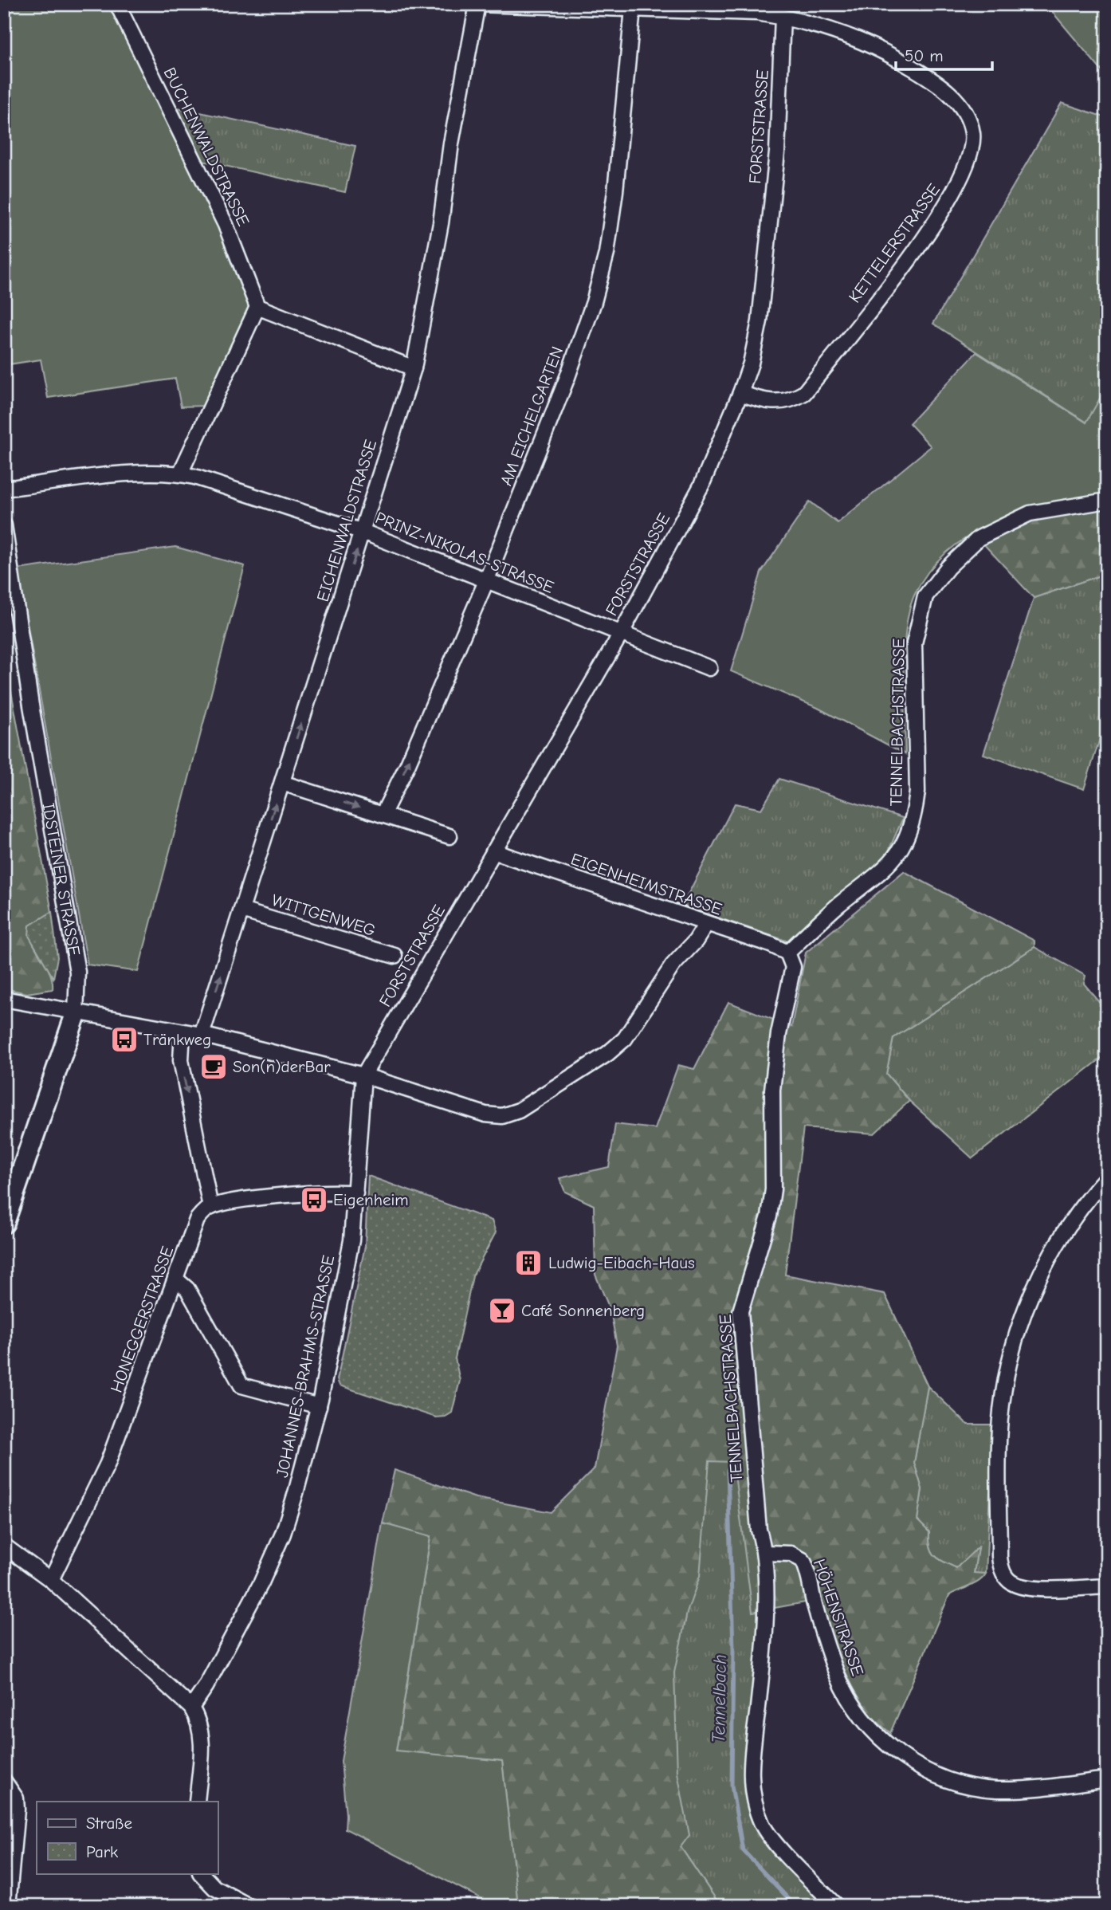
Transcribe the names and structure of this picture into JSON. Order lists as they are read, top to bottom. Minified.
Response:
{"streets":{"street":["FORSTSTRASSE","BUCHENWALDSTRASSE","KETTELERSTRASSE","AM EICHELGARTEN","EICHENWALDSTRASSE","PRINZ-NIKOLAS-STRASSE","TENNELBACHSTRASSE","IDSTEINER STRASSE","EIGENHEIMSTRASSE","WITTGENWEG","HONEGGERSTRASSE","JOHANNES-BRAHMS-STRASSE","HÖHENSTRASSE"]},"crossings":[["FORSTSTRASSE","KETTELERSTRASSE"],["FORSTSTRASSE","PRINZ-NIKOLAS-STRASSE"],["FORSTSTRASSE","EIGENHEIMSTRASSE"],["FORSTSTRASSE","JOHANNES-BRAHMS-STRASSE"],["KETTELERSTRASSE","AM EICHELGARTEN"],["KETTELERSTRASSE","EICHENWALDSTRASSE"],["AM EICHELGARTEN","PRINZ-NIKOLAS-STRASSE"],["EICHENWALDSTRASSE","PRINZ-NIKOLAS-STRASSE"],["EICHENWALDSTRASSE","WITTGENWEG"],["TENNELBACHSTRASSE","EIGENHEIMSTRASSE"],["TENNELBACHSTRASSE","HÖHENSTRASSE"]],"one_way":["EICHENWALDSTRASSE"],"water":["Tennelbach"],"places":{"bus stop":["Tränkweg","Eigenheim"],"cafe":["Son(n)derBar"],"building":["Ludwig-Eibach-Haus"],"bar":["Café Sonnenberg"]},"legend":["Straße","Park"],"scale_bar":"50 m"}
